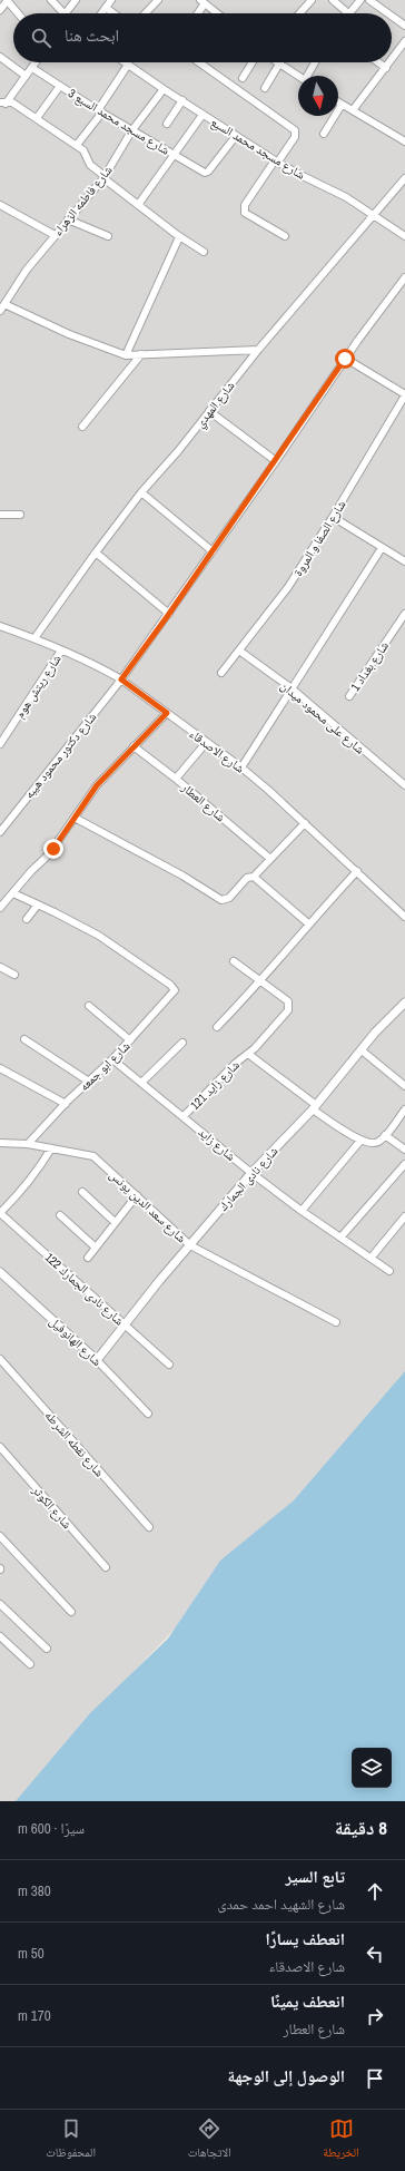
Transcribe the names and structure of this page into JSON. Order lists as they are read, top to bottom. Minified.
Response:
{"streets":{"street":["شارع مسجد محمد السبع 3","شارع مسجد محمد السبع","شارع فاطمه الزهراء","شارع المهدي","شارع الصفا و المروة","شارع بغداد 1","شارع ريتش هوم","شارع على محمود ميدان","شارع الاصدقاء","شارع دكتور محمود هيبه","شارع العطار","شارع ابو جمعه","شارع زايد 121","شارع زايد","شارع نادى الجمارك","شارع سعد الدين يونس","شارع نادى الجمارك 122","شارع الهانوفيل","شارع نقطه الشرطه","شارع الكوثر"]},"crossings":[["شارع مسجد محمد السبع 3","شارع مسجد محمد السبع"],["شارع مسجد محمد السبع 3","شارع فاطمه الزهراء"],["شارع مسجد محمد السبع","شارع فاطمه الزهراء"],["شارع مسجد محمد السبع","شارع المهدي"],["شارع المهدي","شارع الاصدقاء"],["شارع الصفا و المروة","شارع على محمود ميدان"],["شارع ريتش هوم","شارع الاصدقاء"],["شارع الاصدقاء","شارع دكتور محمود هيبه"],["شارع ابو جمعه","شارع زايد"],["شارع ابو جمعه","شارع سعد الدين يونس"],["شارع زايد 121","شارع زايد"],["شارع زايد","شارع نادى الجمارك"],["شارع نادى الجمارك","شارع سعد الدين يونس"],["شارع نادى الجمارك","شارع نادى الجمارك 122"],["شارع نادى الجمارك","شارع الهانوفيل"]],"north":"bottom","page":{"search":"ابحث هنا","heading":["8 دقيقة","سيرًا · 600 m"],"list":[["تابع السير","شارع الشهيد احمد حمدى","380 m"],["انعطف يسارًا","شارع الاصدقاء","50 m"],["انعطف يمينًا","شارع العطار","170 m"],"الوصول إلى الوجهة"],"nav":["الخريطة","الاتجاهات","المحفوظات"]}}
